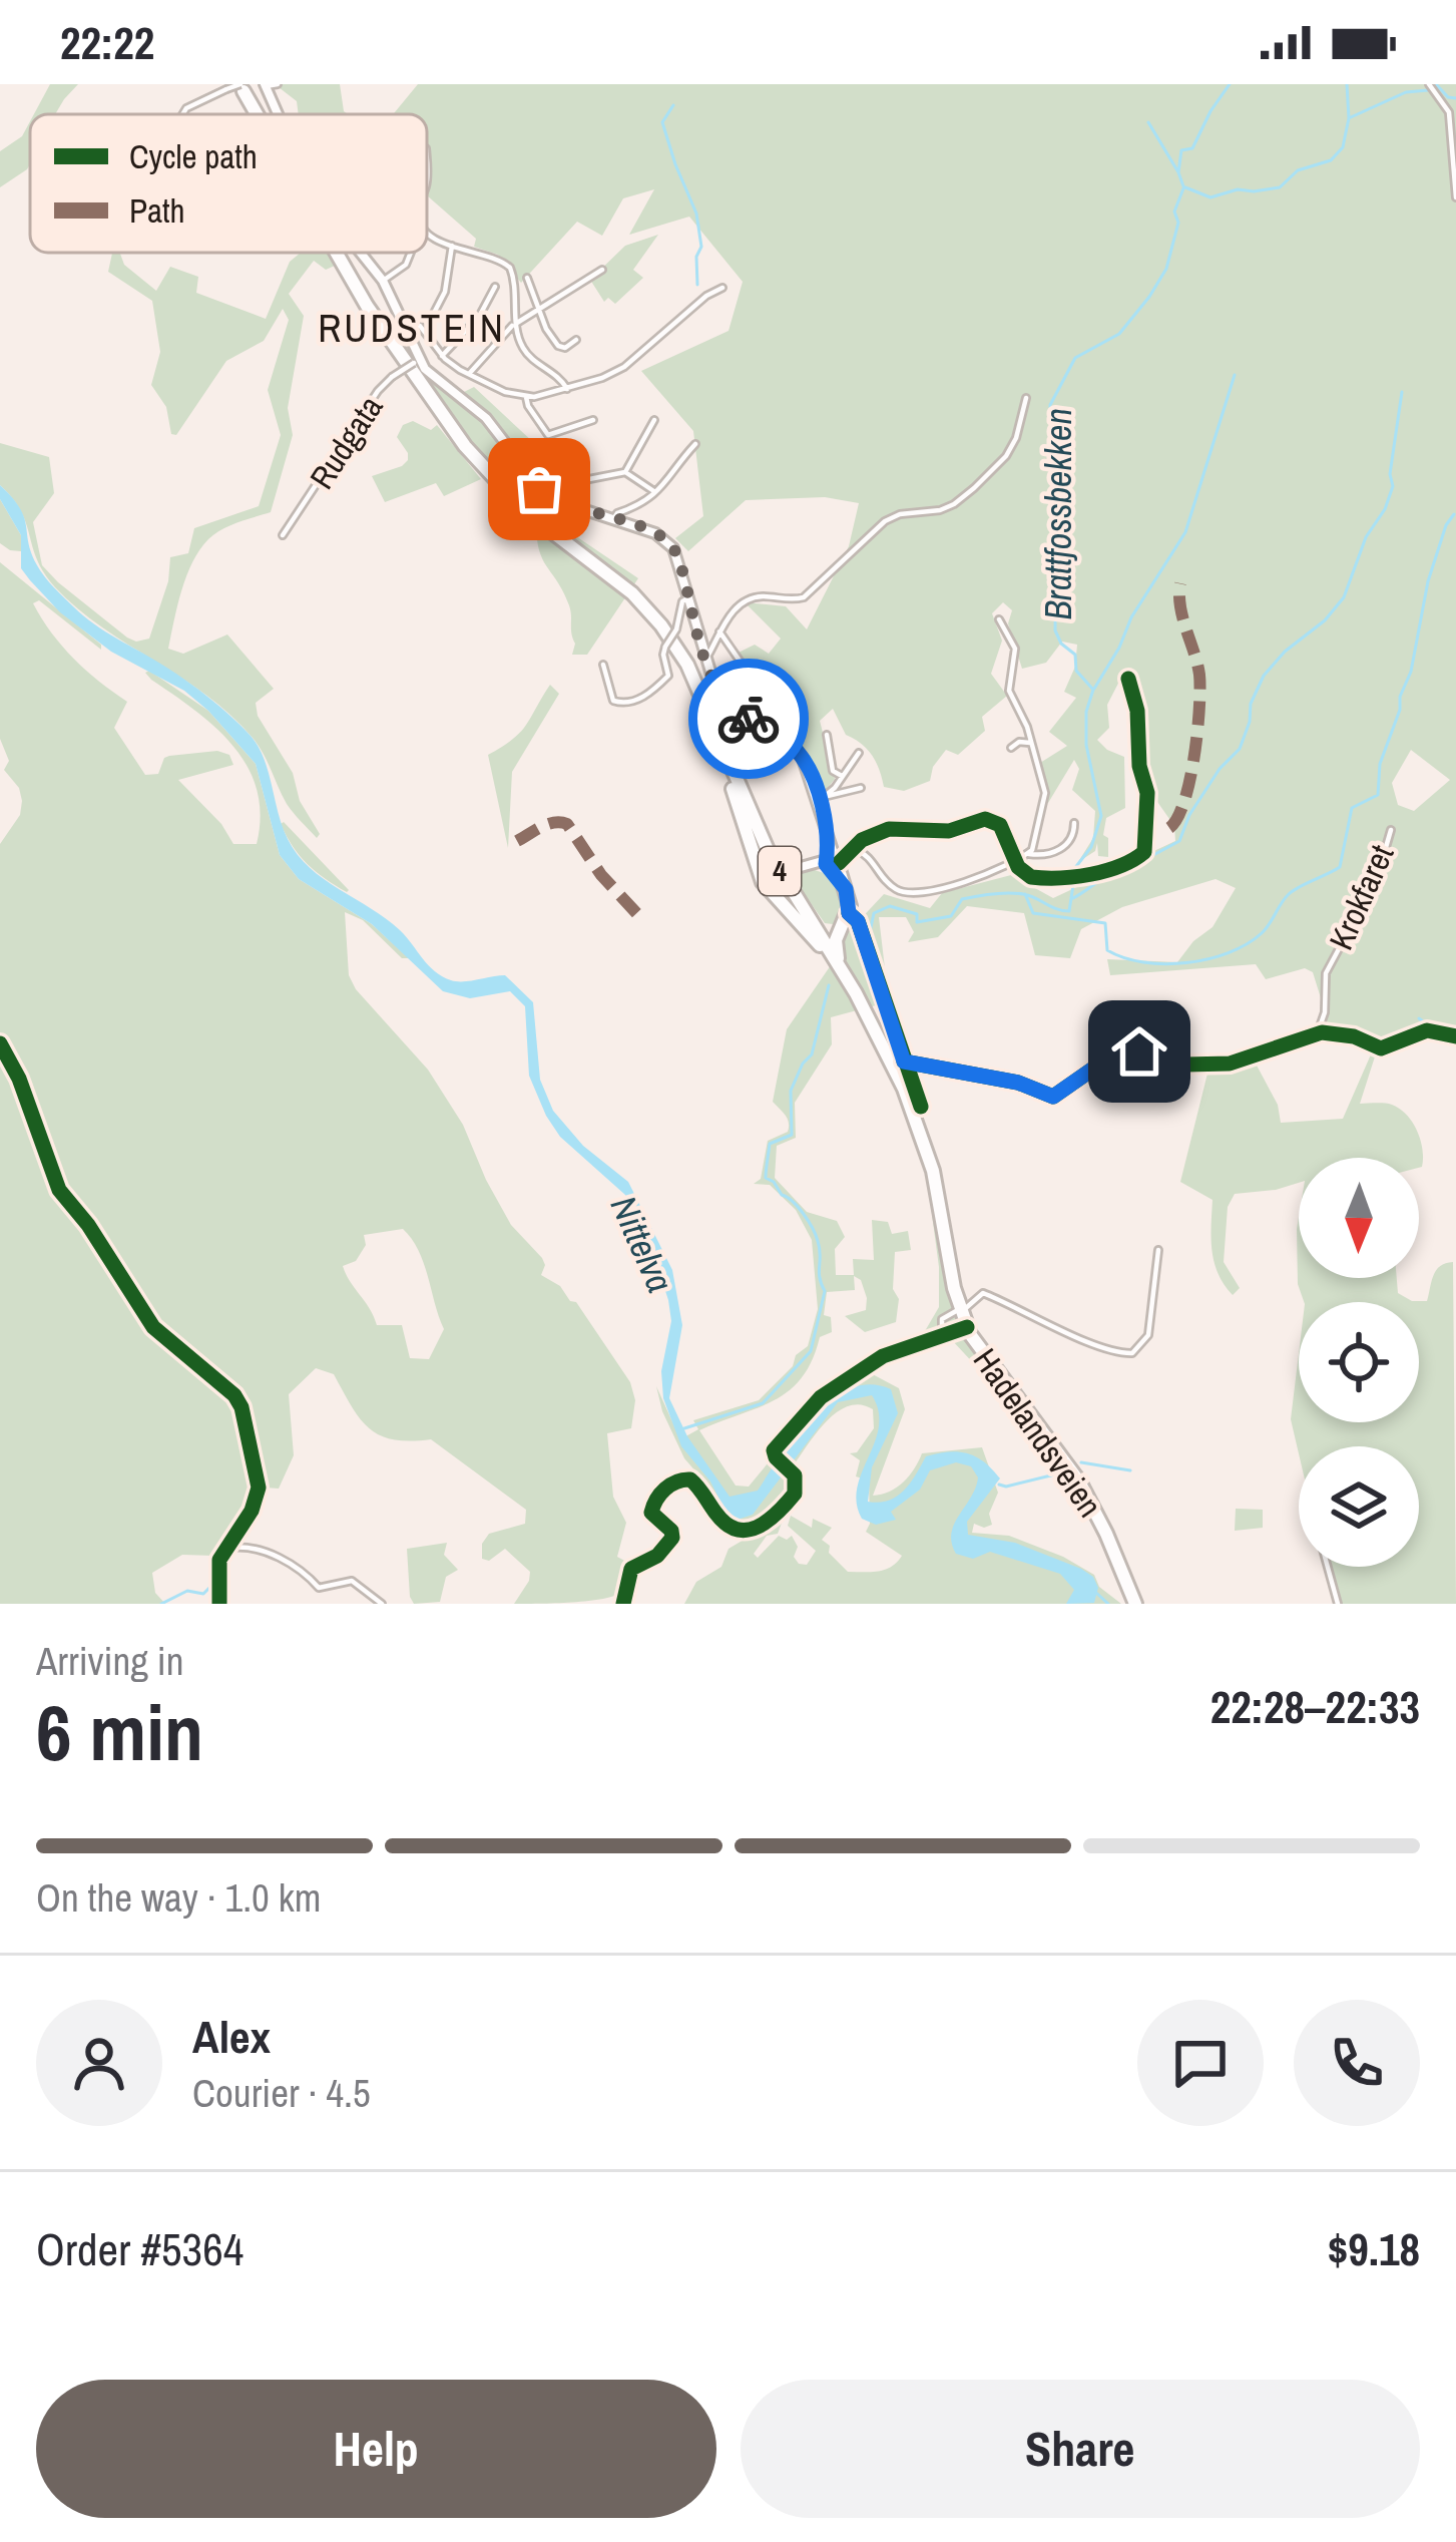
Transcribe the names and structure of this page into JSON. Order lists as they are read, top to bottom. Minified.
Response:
{"streets":{"highway":["4","Hadelandsveien"],"street":["Rudgata","Krokfaret"]},"crossings":[["4","Hadelandsveien"]],"districts":["RUDSTEIN"],"water":["Brattfossbekken","Nittelva"],"legend":["Cycle path","Path"],"north":"bottom","page":{"status":"22:22","heading":["6 min","Arriving in","22:28–22:33"],"panel":["Alex","Courier · 4.5","Order #5364","$9.18"],"bar":"On the way · 1.0 km","buttons":["Help","Share"]}}
